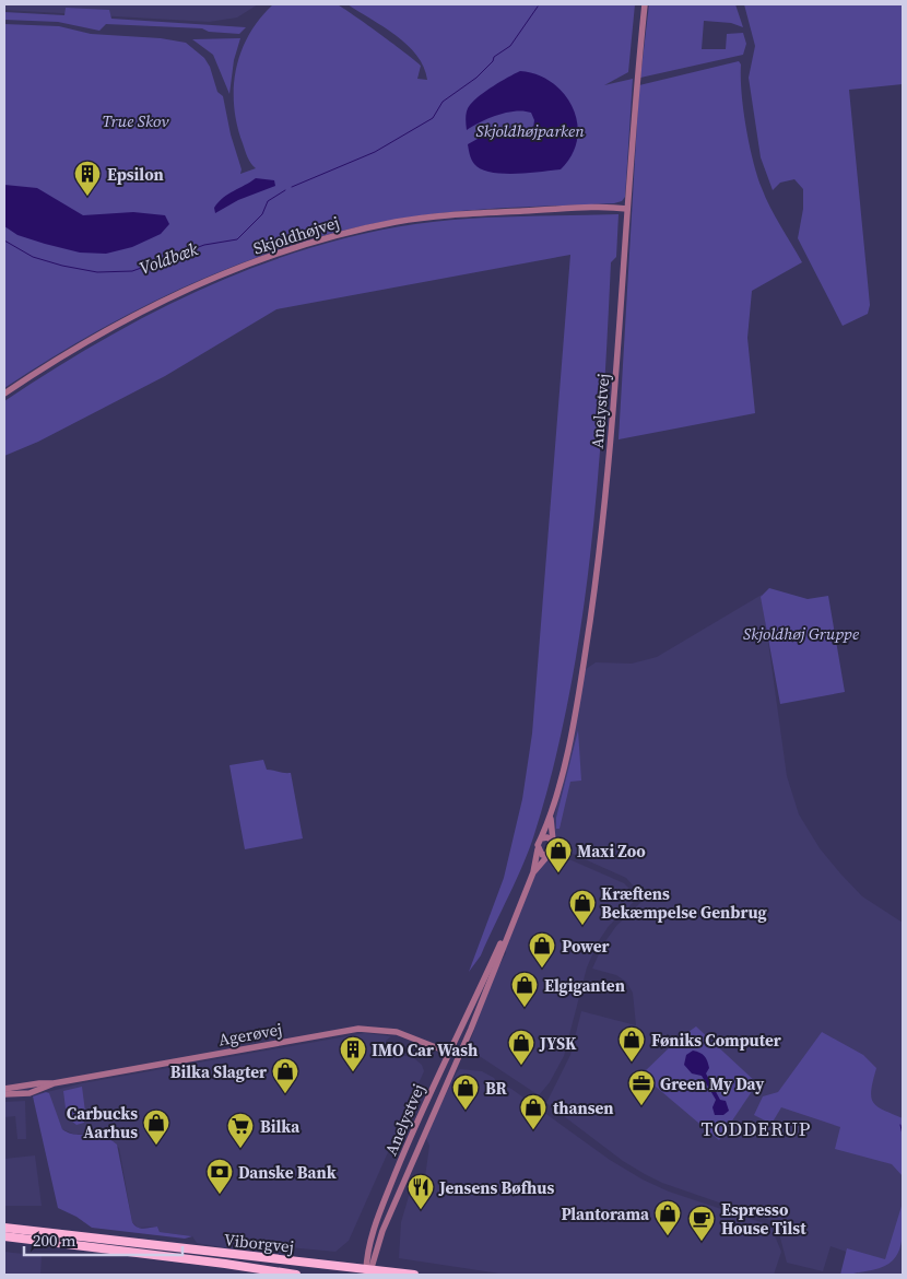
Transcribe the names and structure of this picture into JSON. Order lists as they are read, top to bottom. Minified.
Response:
{"streets":{"main road":["Viborgvej"],"street":["Skjoldhøjvej","Anelystvej","Agerøvej"]},"crossings":[["Skjoldhøjvej","Anelystvej"],["Anelystvej","Agerøvej"],["Anelystvej","Viborgvej"]],"districts":["TODDERUP"],"water":["Voldbæk"],"parks":["True Skov","Skjoldhøjparken","Skjoldhøj Gruppe"],"places":{"building":["Epsilon","IMO Car Wash"],"shop":["Maxi Zoo","Kræftens Bekæmpelse Genbrug","Power","Elgiganten","Føniks Computer","JYSK","Bilka Slagter","BR","thansen","Carbucks Aarhus","Plantorama"],"office":["Green My Day"],"supermarket":["Bilka"],"bank":["Danske Bank"],"restaurant":["Jensens Bøfhus"],"cafe":["Espresso House Tilst"]},"scale_bar":"200 m"}
